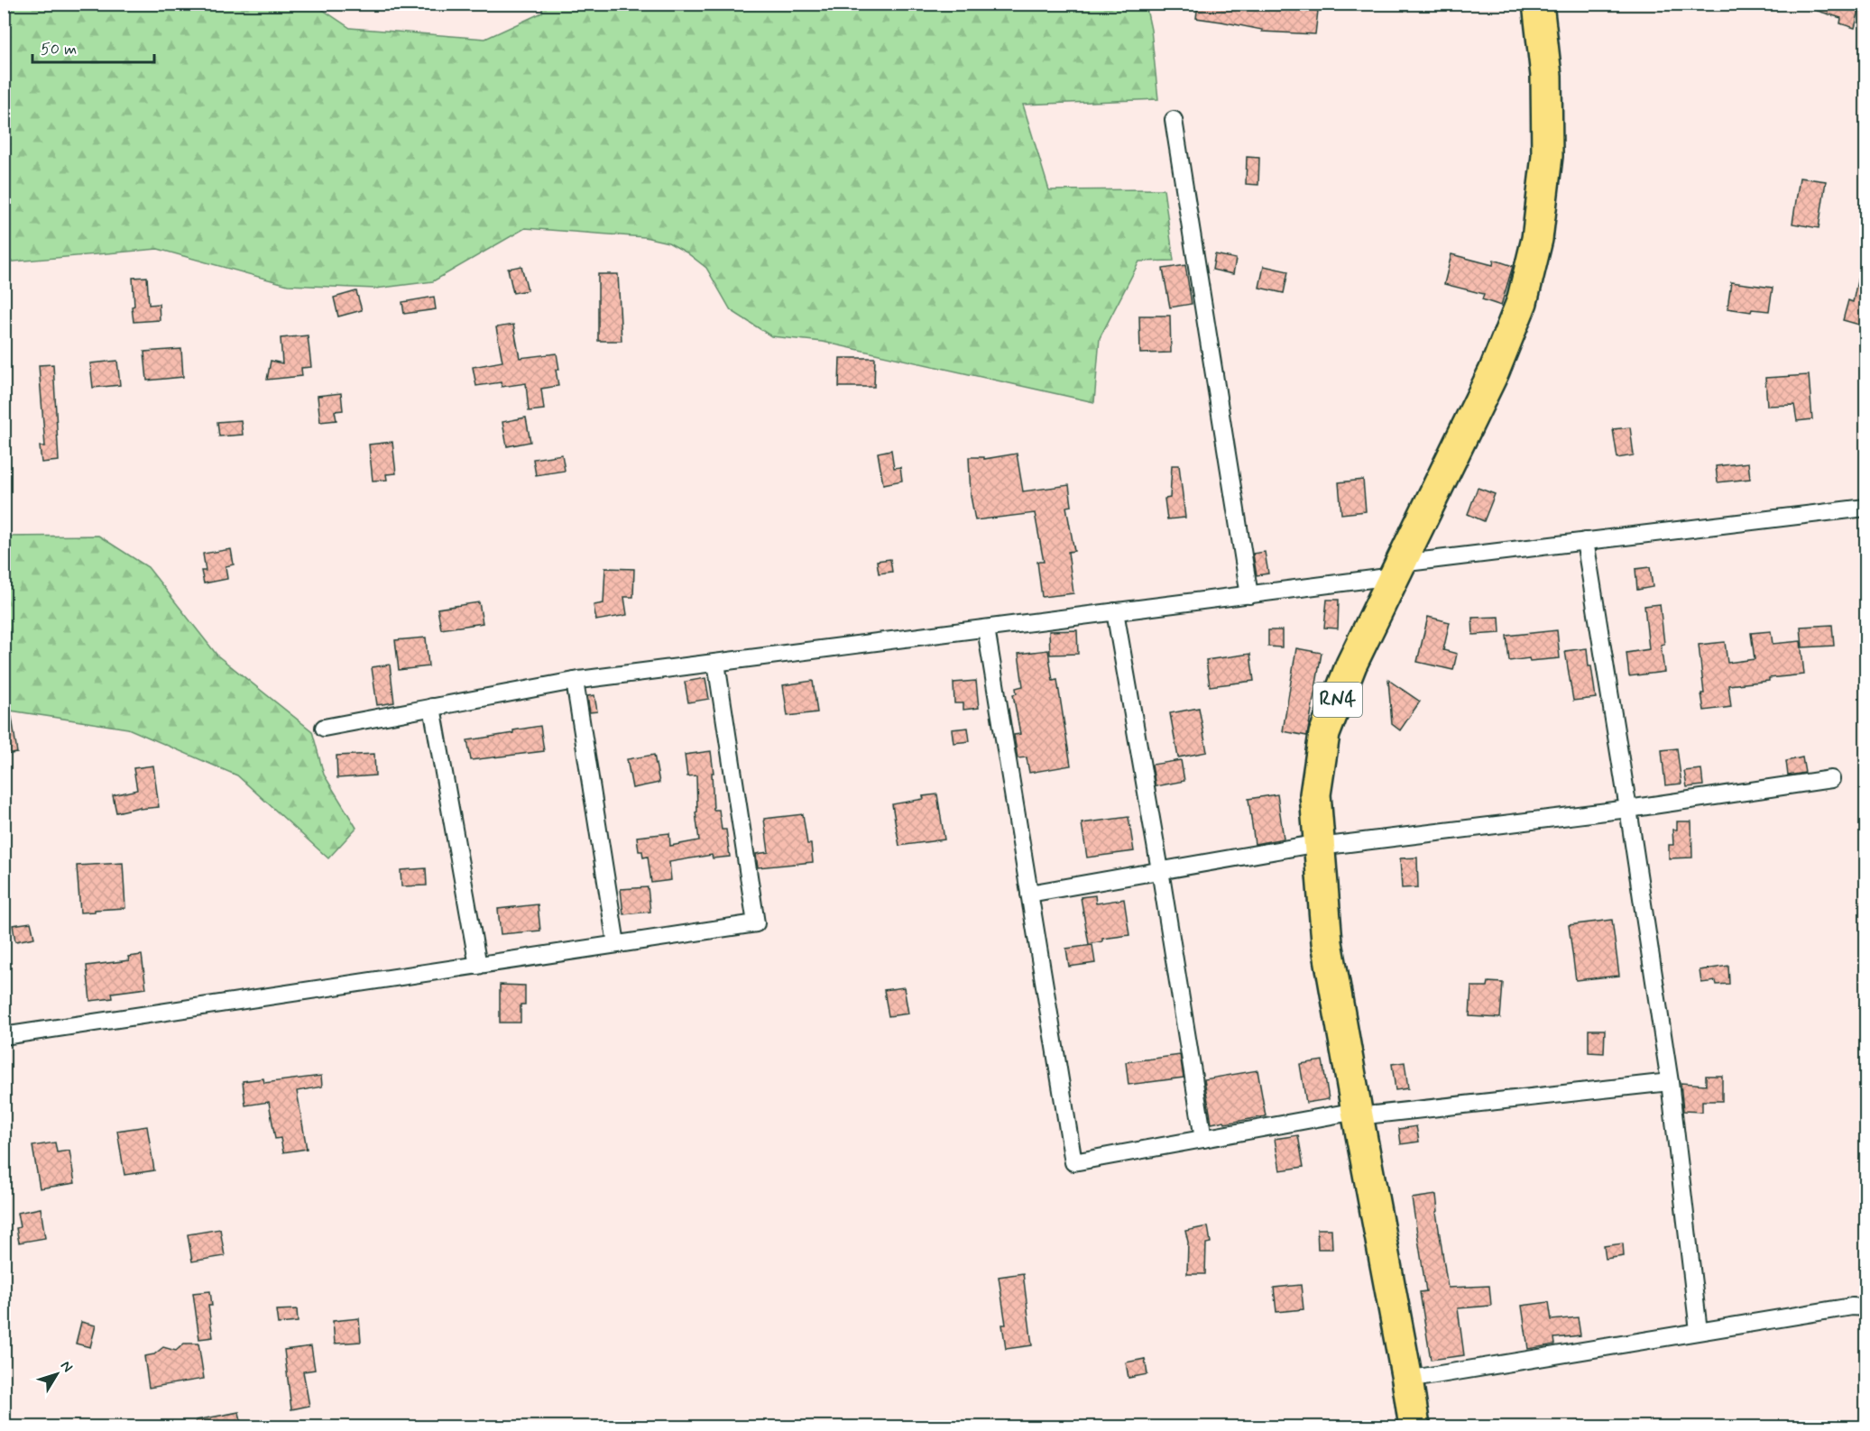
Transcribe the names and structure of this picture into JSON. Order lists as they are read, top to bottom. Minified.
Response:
{"streets":{"highway":["RN4"]},"scale_bar":"50 m","north":"top right"}
